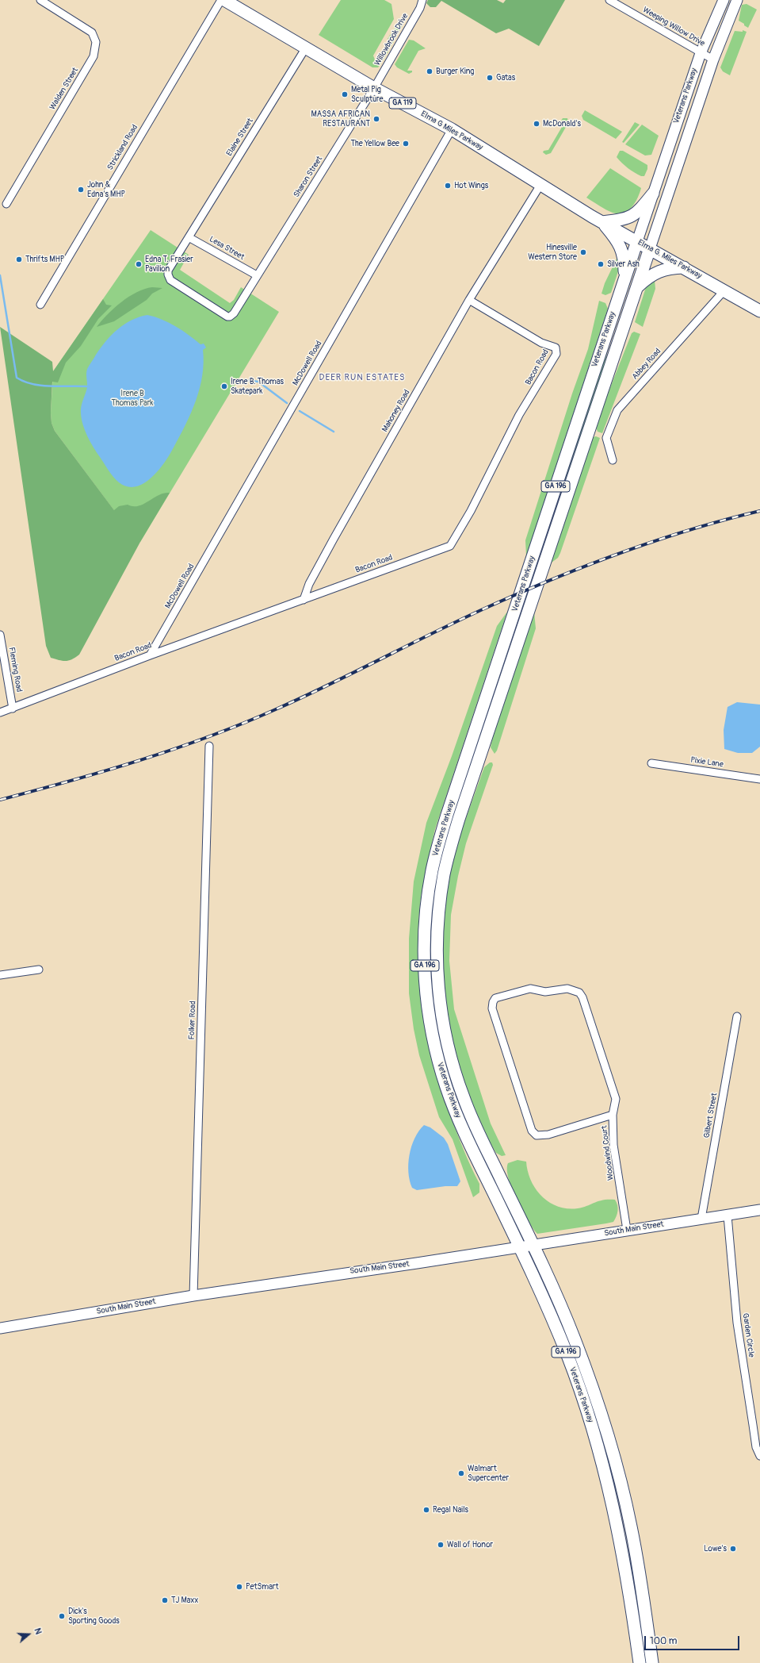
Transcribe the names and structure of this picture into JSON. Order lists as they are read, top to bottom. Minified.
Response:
{"streets":{"main road":["Veterans Parkway","GA 119","Elma G Miles Parkway","Elma G. Miles Parkway","GA 196"],"street":["Weeping Willow Drive","Willowbrook Drive","Walden Street","Elaine Street","Strickland Road","Sharon Street","Lesa Street","McDowell Road","Abbey Road","Bacon Road","Mahoney Road","Fleming Road","Pixie Lane","Folker Road","Gilbert Street","Woodwind Court","South Main Street","Garden Circle"]},"crossings":[["Weeping Willow Drive","Veterans Parkway"],["Willowbrook Drive","Elma G Miles Parkway"],["Willowbrook Drive","Sharon Street"],["Veterans Parkway","Elma G. Miles Parkway"],["Veterans Parkway","GA 196"],["Veterans Parkway","South Main Street"],["Elma G Miles Parkway","Elaine Street"],["Elma G Miles Parkway","Sharon Street"],["Elma G Miles Parkway","Elma G. Miles Parkway"],["Elma G Miles Parkway","McDowell Road"],["Elma G Miles Parkway","Mahoney Road"],["Elaine Street","Sharon Street"],["Elaine Street","Lesa Street"],["Sharon Street","Lesa Street"],["Elma G. Miles Parkway","Abbey Road"],["Elma G. Miles Parkway","GA 196"],["McDowell Road","Bacon Road"],["Bacon Road","Mahoney Road"],["Bacon Road","Fleming Road"],["Folker Road","South Main Street"],["Gilbert Street","South Main Street"],["Woodwind Court","South Main Street"],["South Main Street","Garden Circle"]],"districts":["DEER RUN ESTATES"],"parks":["Irene B Thomas Park"],"places":["Burger King","Gatas","Metal Pig Sculpture","MASSA AFRICAN RESTAURANT","McDonald's","The Yellow Bee","Hot Wings","John & Edna's MHP","Hinesville Western Store","Thrifts MHP","Edna T. Frasier Pavilion","Silver Ash","Irene B. Thomas Skatepark","Walmart Supercenter","Regal Nails","Wall of Honor","Lowe's","PetSmart","TJ Maxx","Dick's Sporting Goods"],"scale_bar":"100 m","north":"right"}
